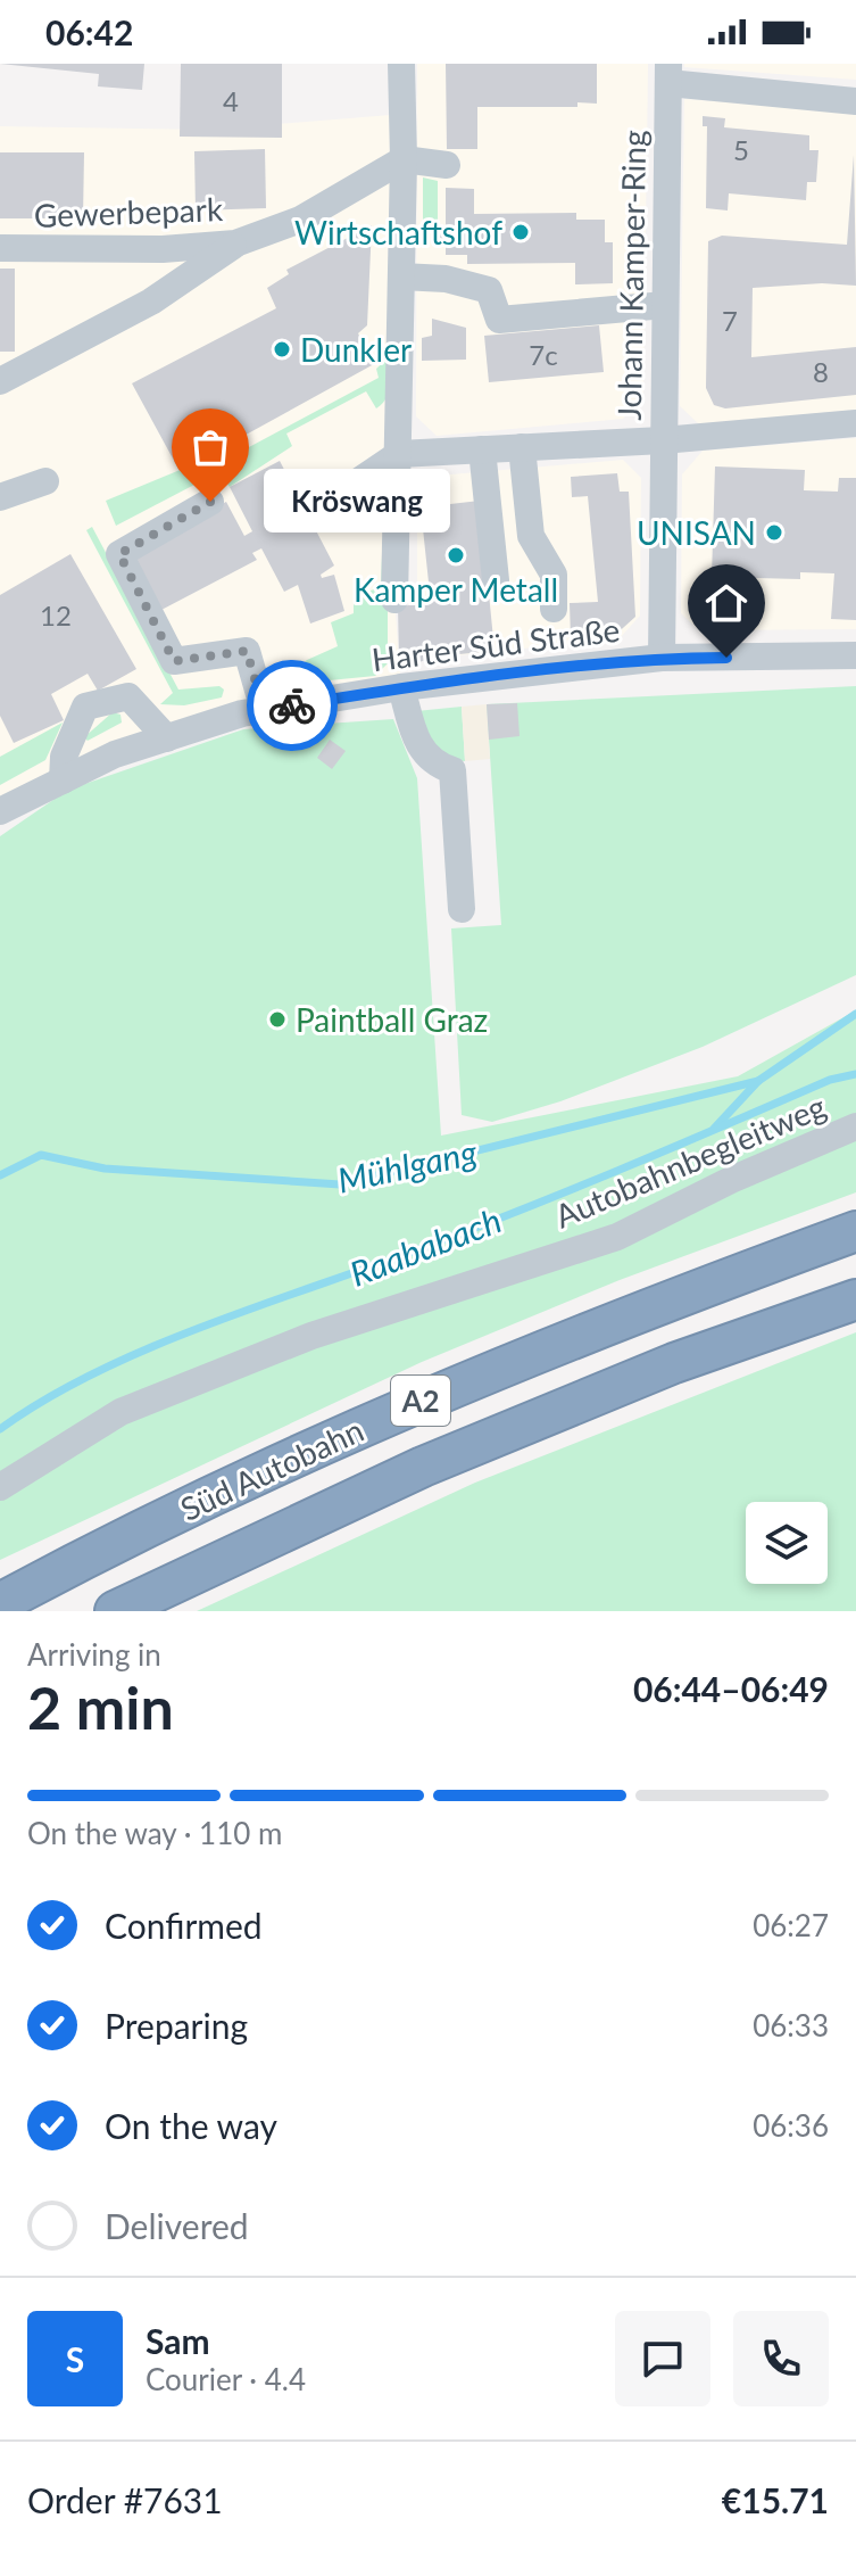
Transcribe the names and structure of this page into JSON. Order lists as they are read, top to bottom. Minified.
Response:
{"streets":{"highway":["A2","Süd Autobahn"],"street":["Gewerbepark","Johann Kamper-Ring","Harter Süd Straße","Autobahnbegleitweg"]},"water":["Mühlgang","Raababach"],"places":["Wirtschaftshof","Dunkler","Kröswang","UNISAN","Kamper Metall","Paintball Graz"],"house_numbers":["4","5","7","7c","8","12"],"page":{"status":"06:42","bubble":"Kröswang","heading":["2 min","Arriving in","06:44–06:49"],"panel":["Sam","Courier · 4.4","Order #7631","€15.71"],"bar":"On the way · 110 m","list":[["Confirmed","06:27"],["Preparing","06:33"],["On the way","06:36"],"Delivered"],"round":"S"}}
